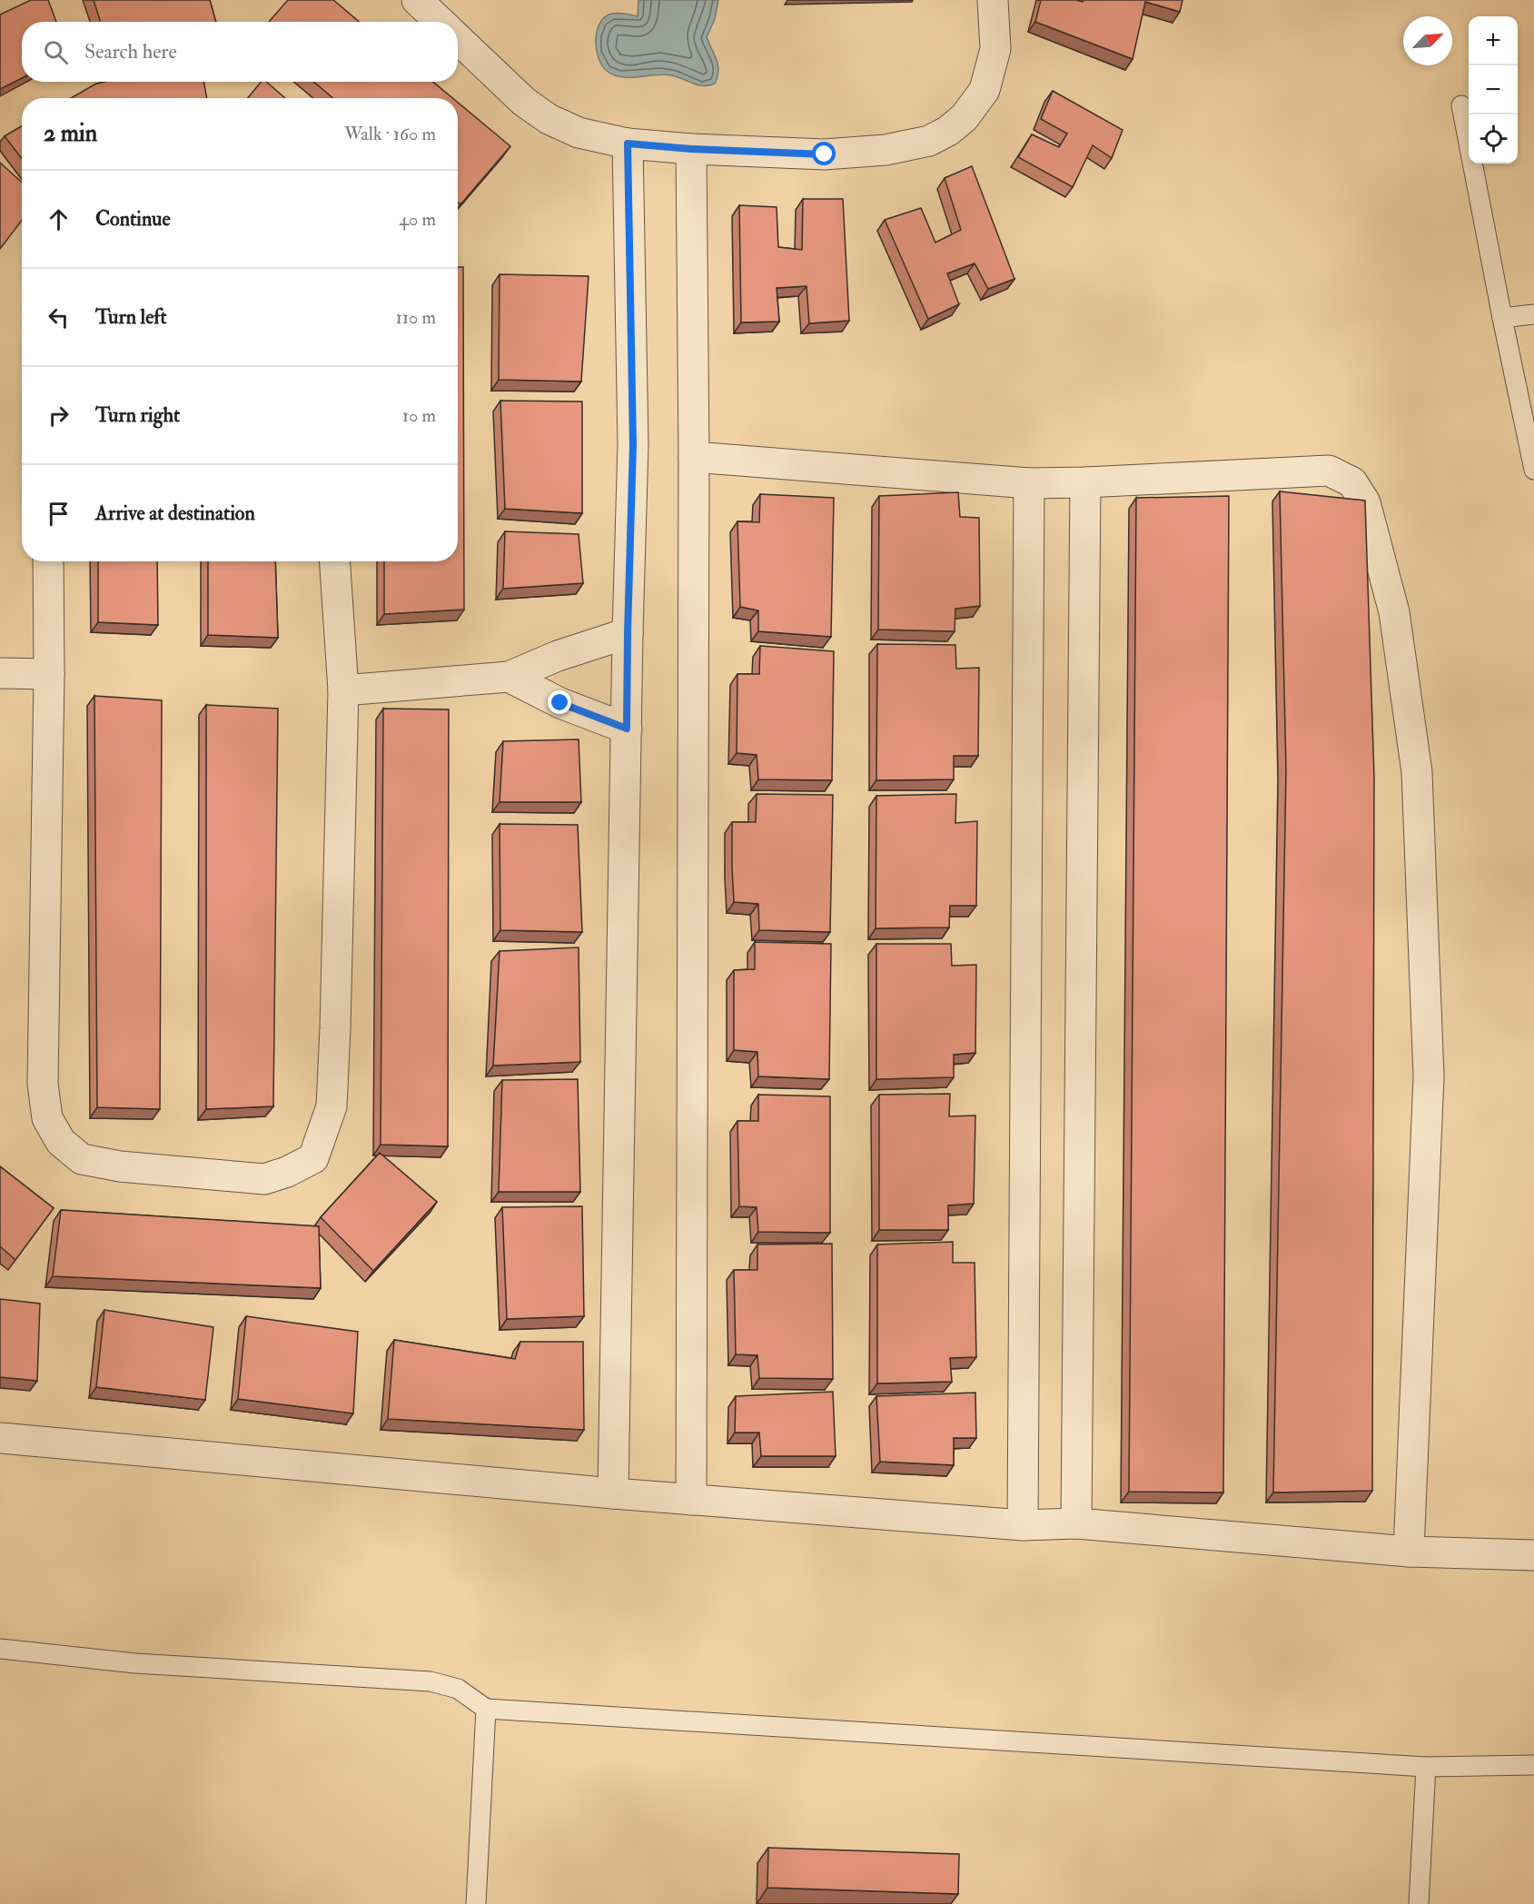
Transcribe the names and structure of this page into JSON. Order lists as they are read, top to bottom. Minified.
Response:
{"north":"top right","page":{"map_buttons":["+","−"],"search":"Search here","heading":["2 min","Walk · 160 m"],"list":[["Continue","40 m"],["Turn left","110 m"],["Turn right","10 m"],"Arrive at destination"]}}
